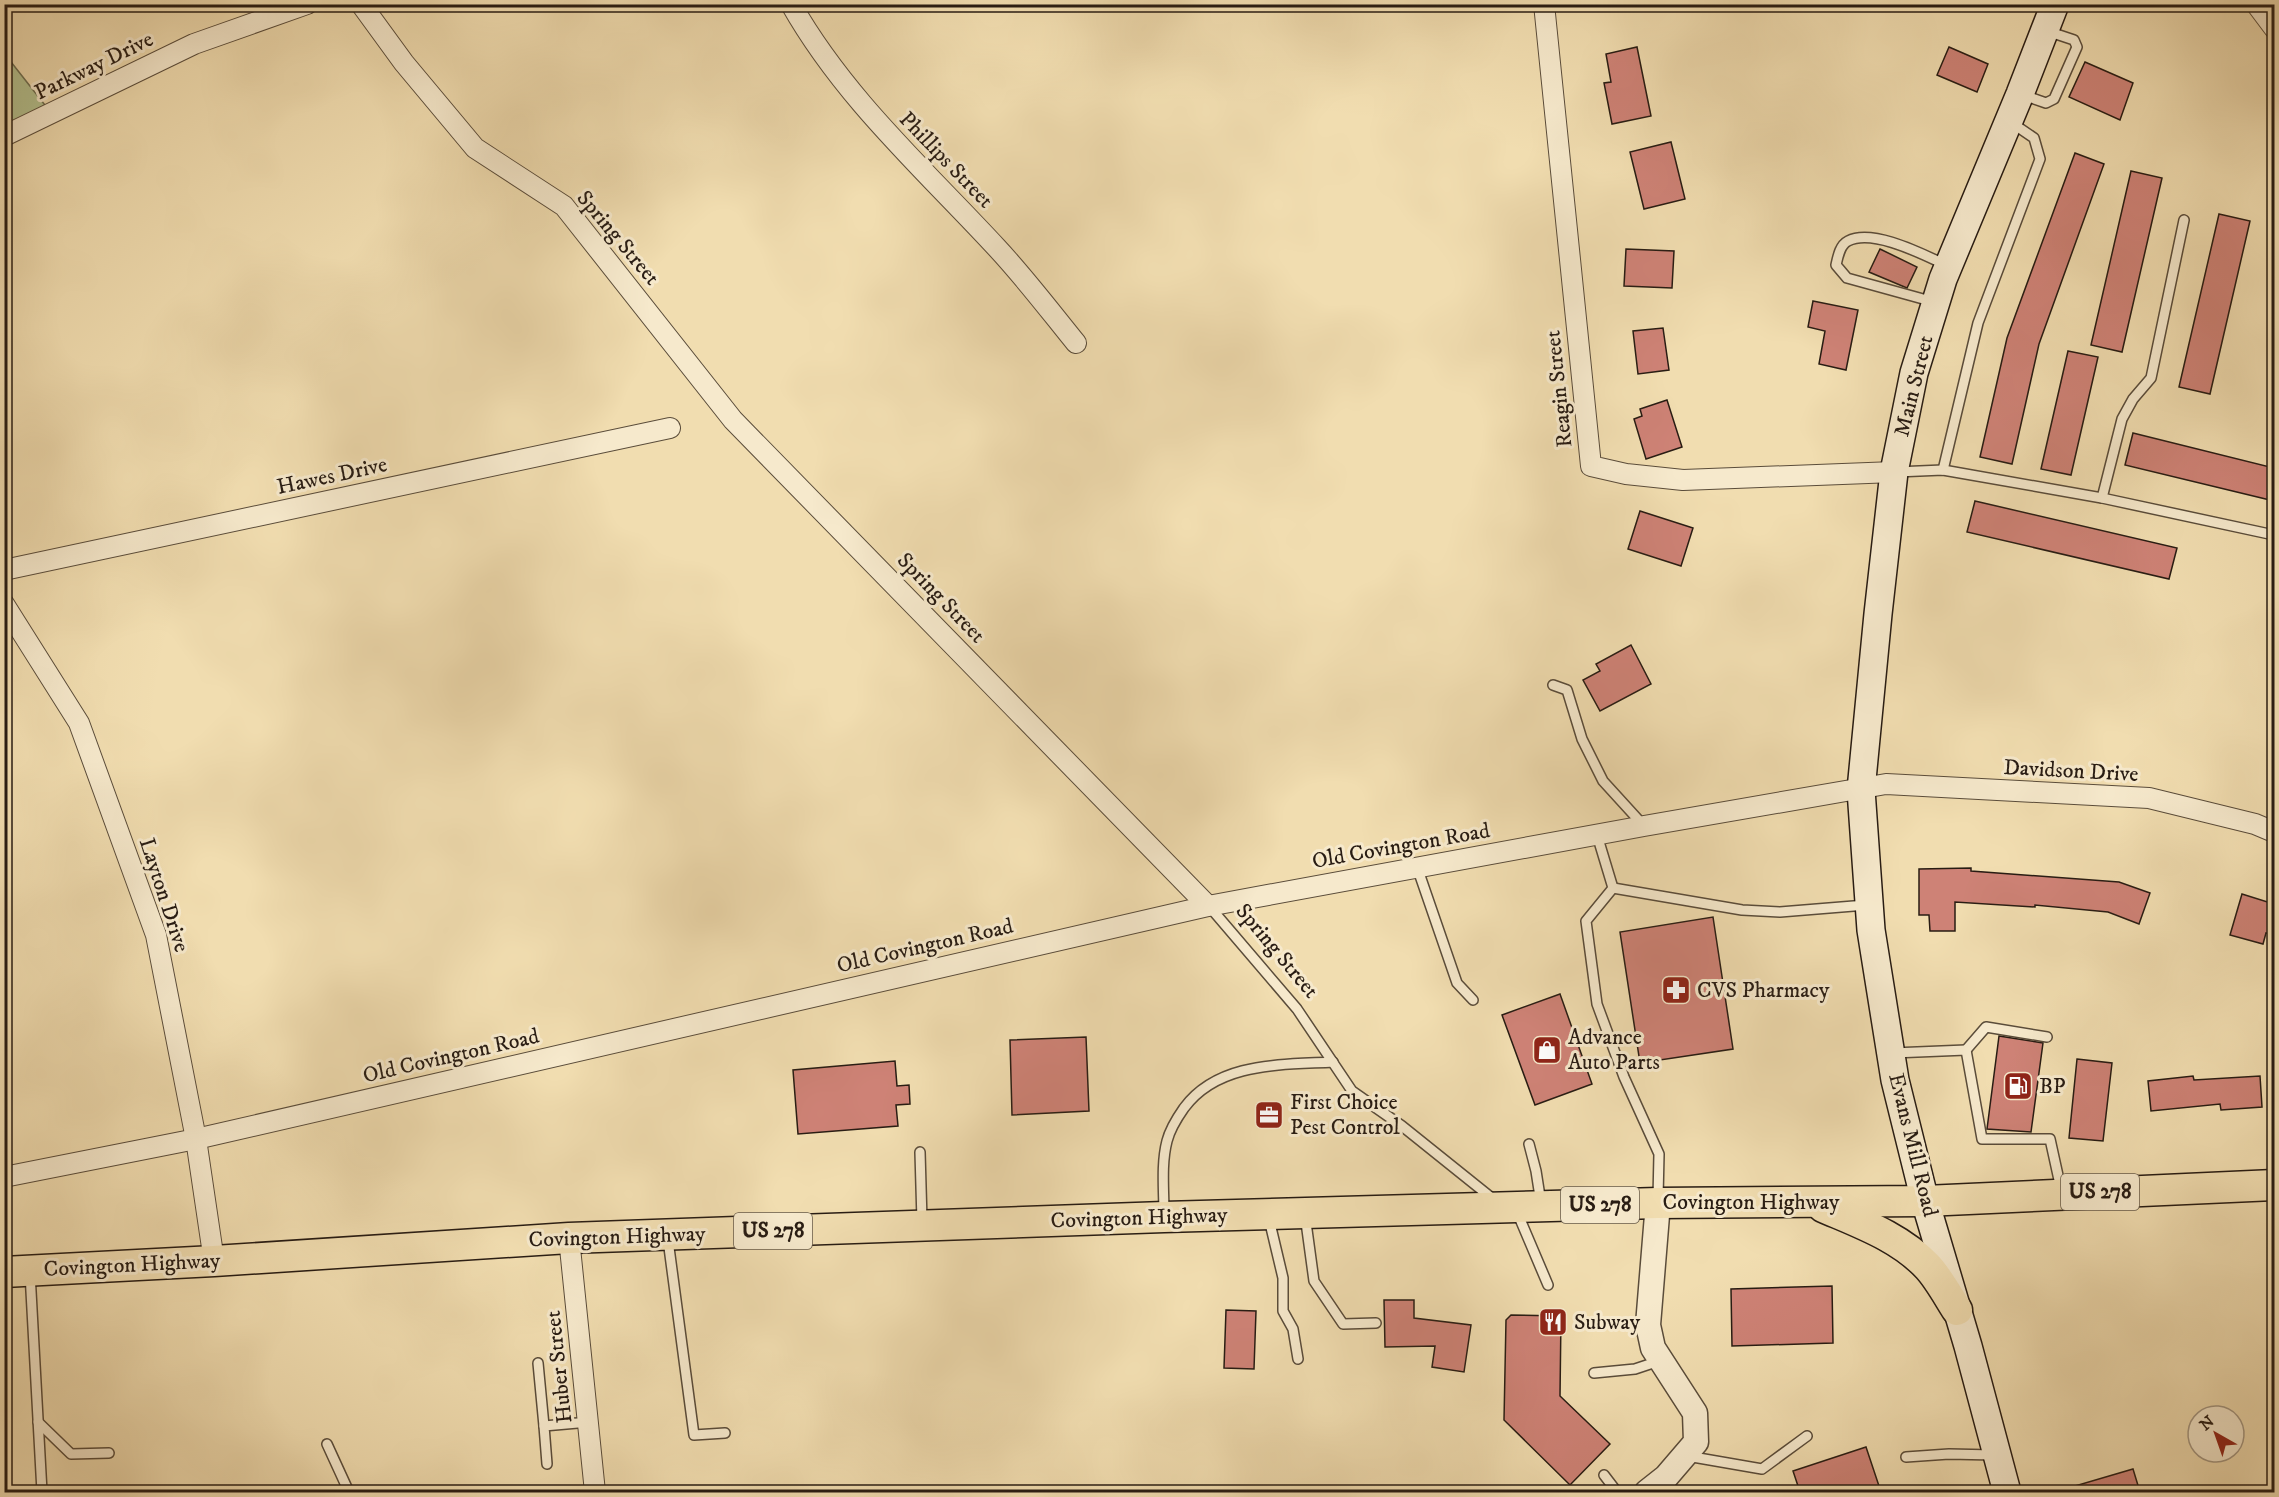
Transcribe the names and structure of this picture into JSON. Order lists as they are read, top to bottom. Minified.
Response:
{"streets":{"main road":["Main Street","Evans Mill Road","US 278","Covington Highway"],"street":["Parkway Drive","Phillips Street","Spring Street","Reagin Street","Hawes Drive","Davidson Drive","Old Covington Road","Layton Drive","Huber Street"]},"crossings":[["Spring Street","Old Covington Road"],["Spring Street","Covington Highway"],["Main Street","Reagin Street"],["Main Street","Davidson Drive"],["Main Street","Old Covington Road"],["Main Street","Evans Mill Road"],["Davidson Drive","Old Covington Road"],["Davidson Drive","Evans Mill Road"],["Old Covington Road","Layton Drive"],["Old Covington Road","Evans Mill Road"],["Layton Drive","Covington Highway"],["Evans Mill Road","Covington Highway"],["Covington Highway","Huber Street"]],"places":{"pharmacy":["CVS Pharmacy"],"shop":["Advance Auto Parts"],"fuel station":["BP"],"office":["First Choice Pest Control"],"restaurant":["Subway"]},"north":"top left"}
